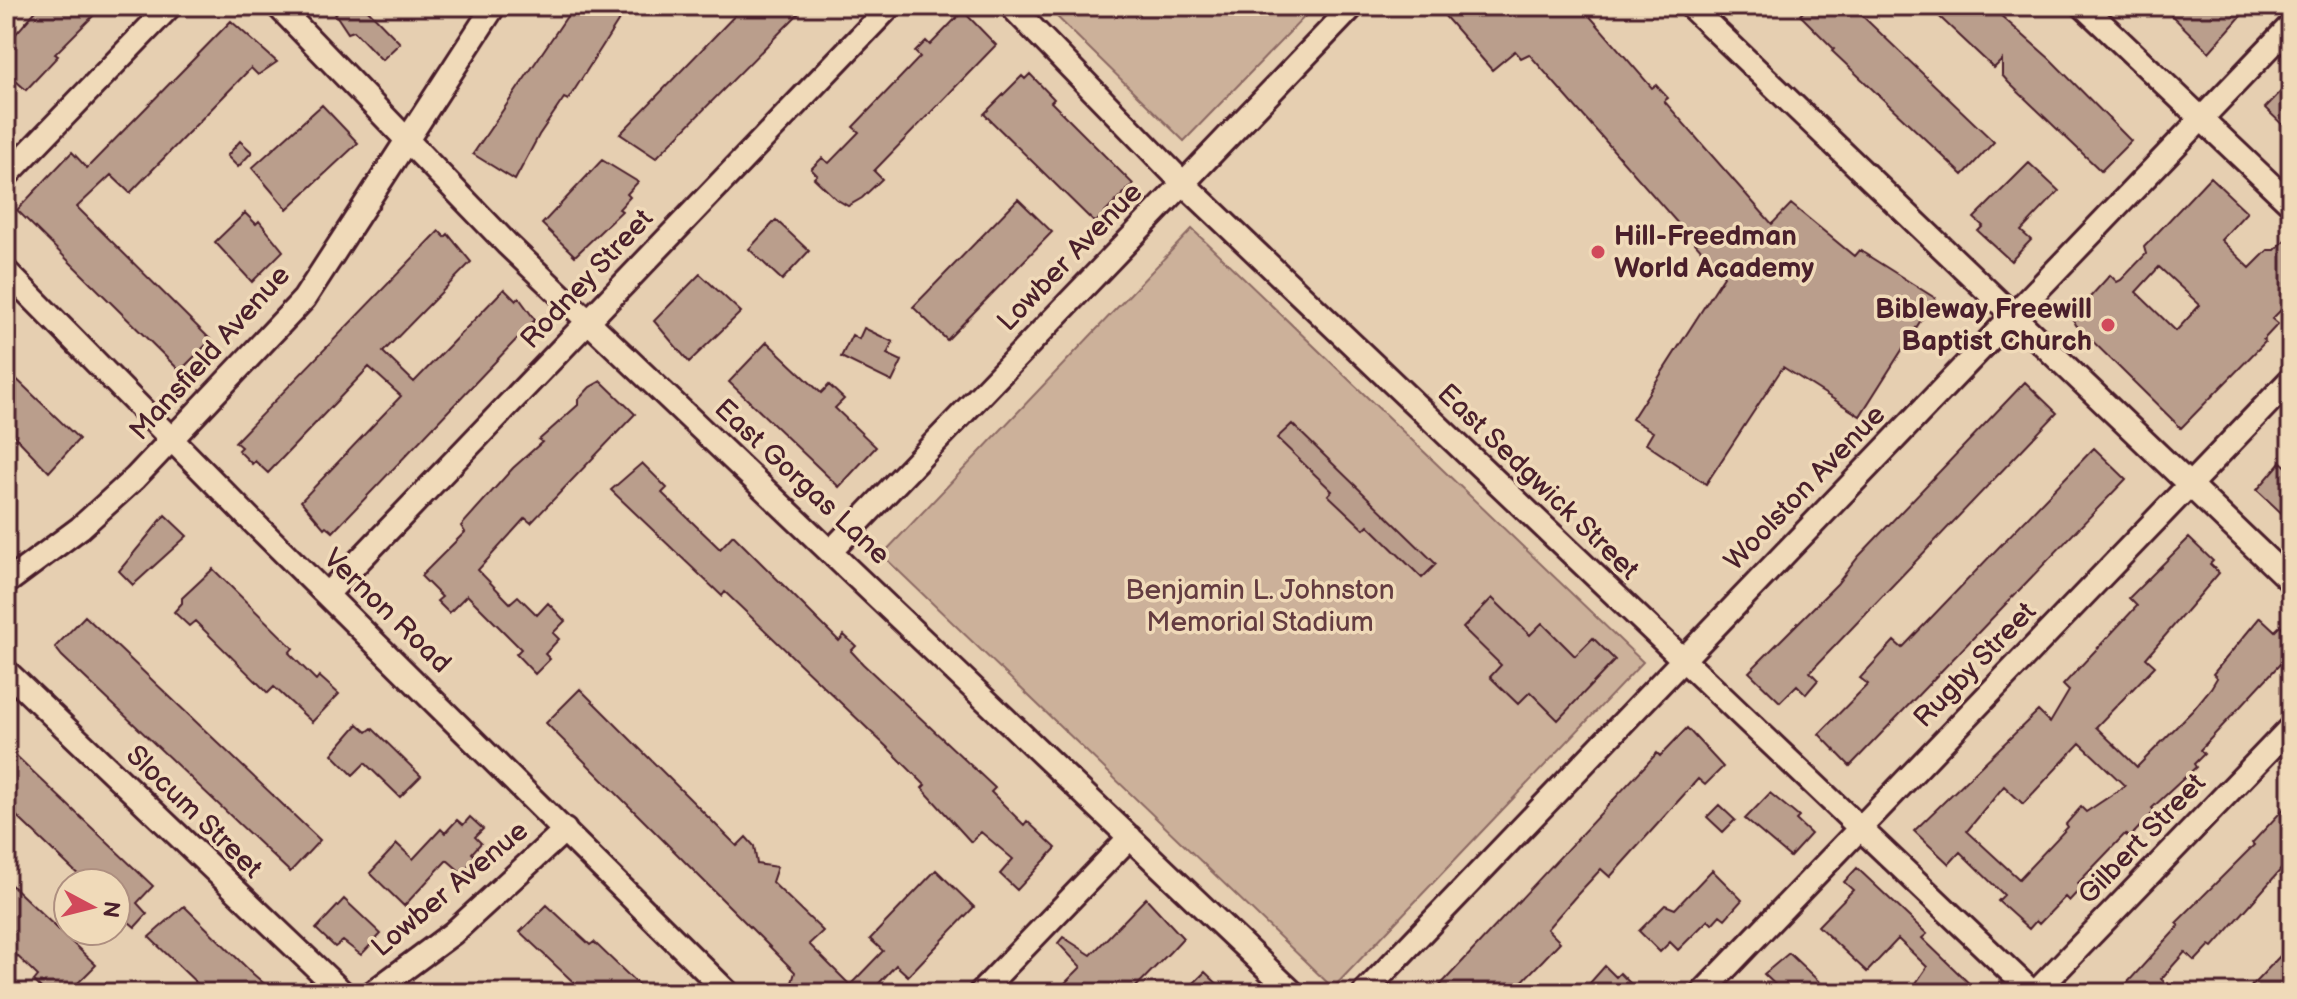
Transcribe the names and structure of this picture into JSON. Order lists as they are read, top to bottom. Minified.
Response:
{"streets":{"street":["Lowber Avenue","Rodney Street","Mansfield Avenue","East Gorgas Lane","East Sedgwick Street","Woolston Avenue","Vernon Road","Rugby Street","Slocum Street","Gilbert Street"]},"crossings":[["Lowber Avenue","East Gorgas Lane"],["Lowber Avenue","East Sedgwick Street"],["Lowber Avenue","Vernon Road"],["Rodney Street","East Gorgas Lane"],["Rodney Street","Vernon Road"],["Mansfield Avenue","East Gorgas Lane"],["Mansfield Avenue","Vernon Road"],["East Sedgwick Street","Woolston Avenue"],["East Sedgwick Street","Rugby Street"],["East Sedgwick Street","Gilbert Street"]],"parks":["Benjamin L. Johnston Memorial Stadium"],"places":["Hill-Freedman World Academy","Bibleway Freewill Baptist Church"],"north":"right"}
